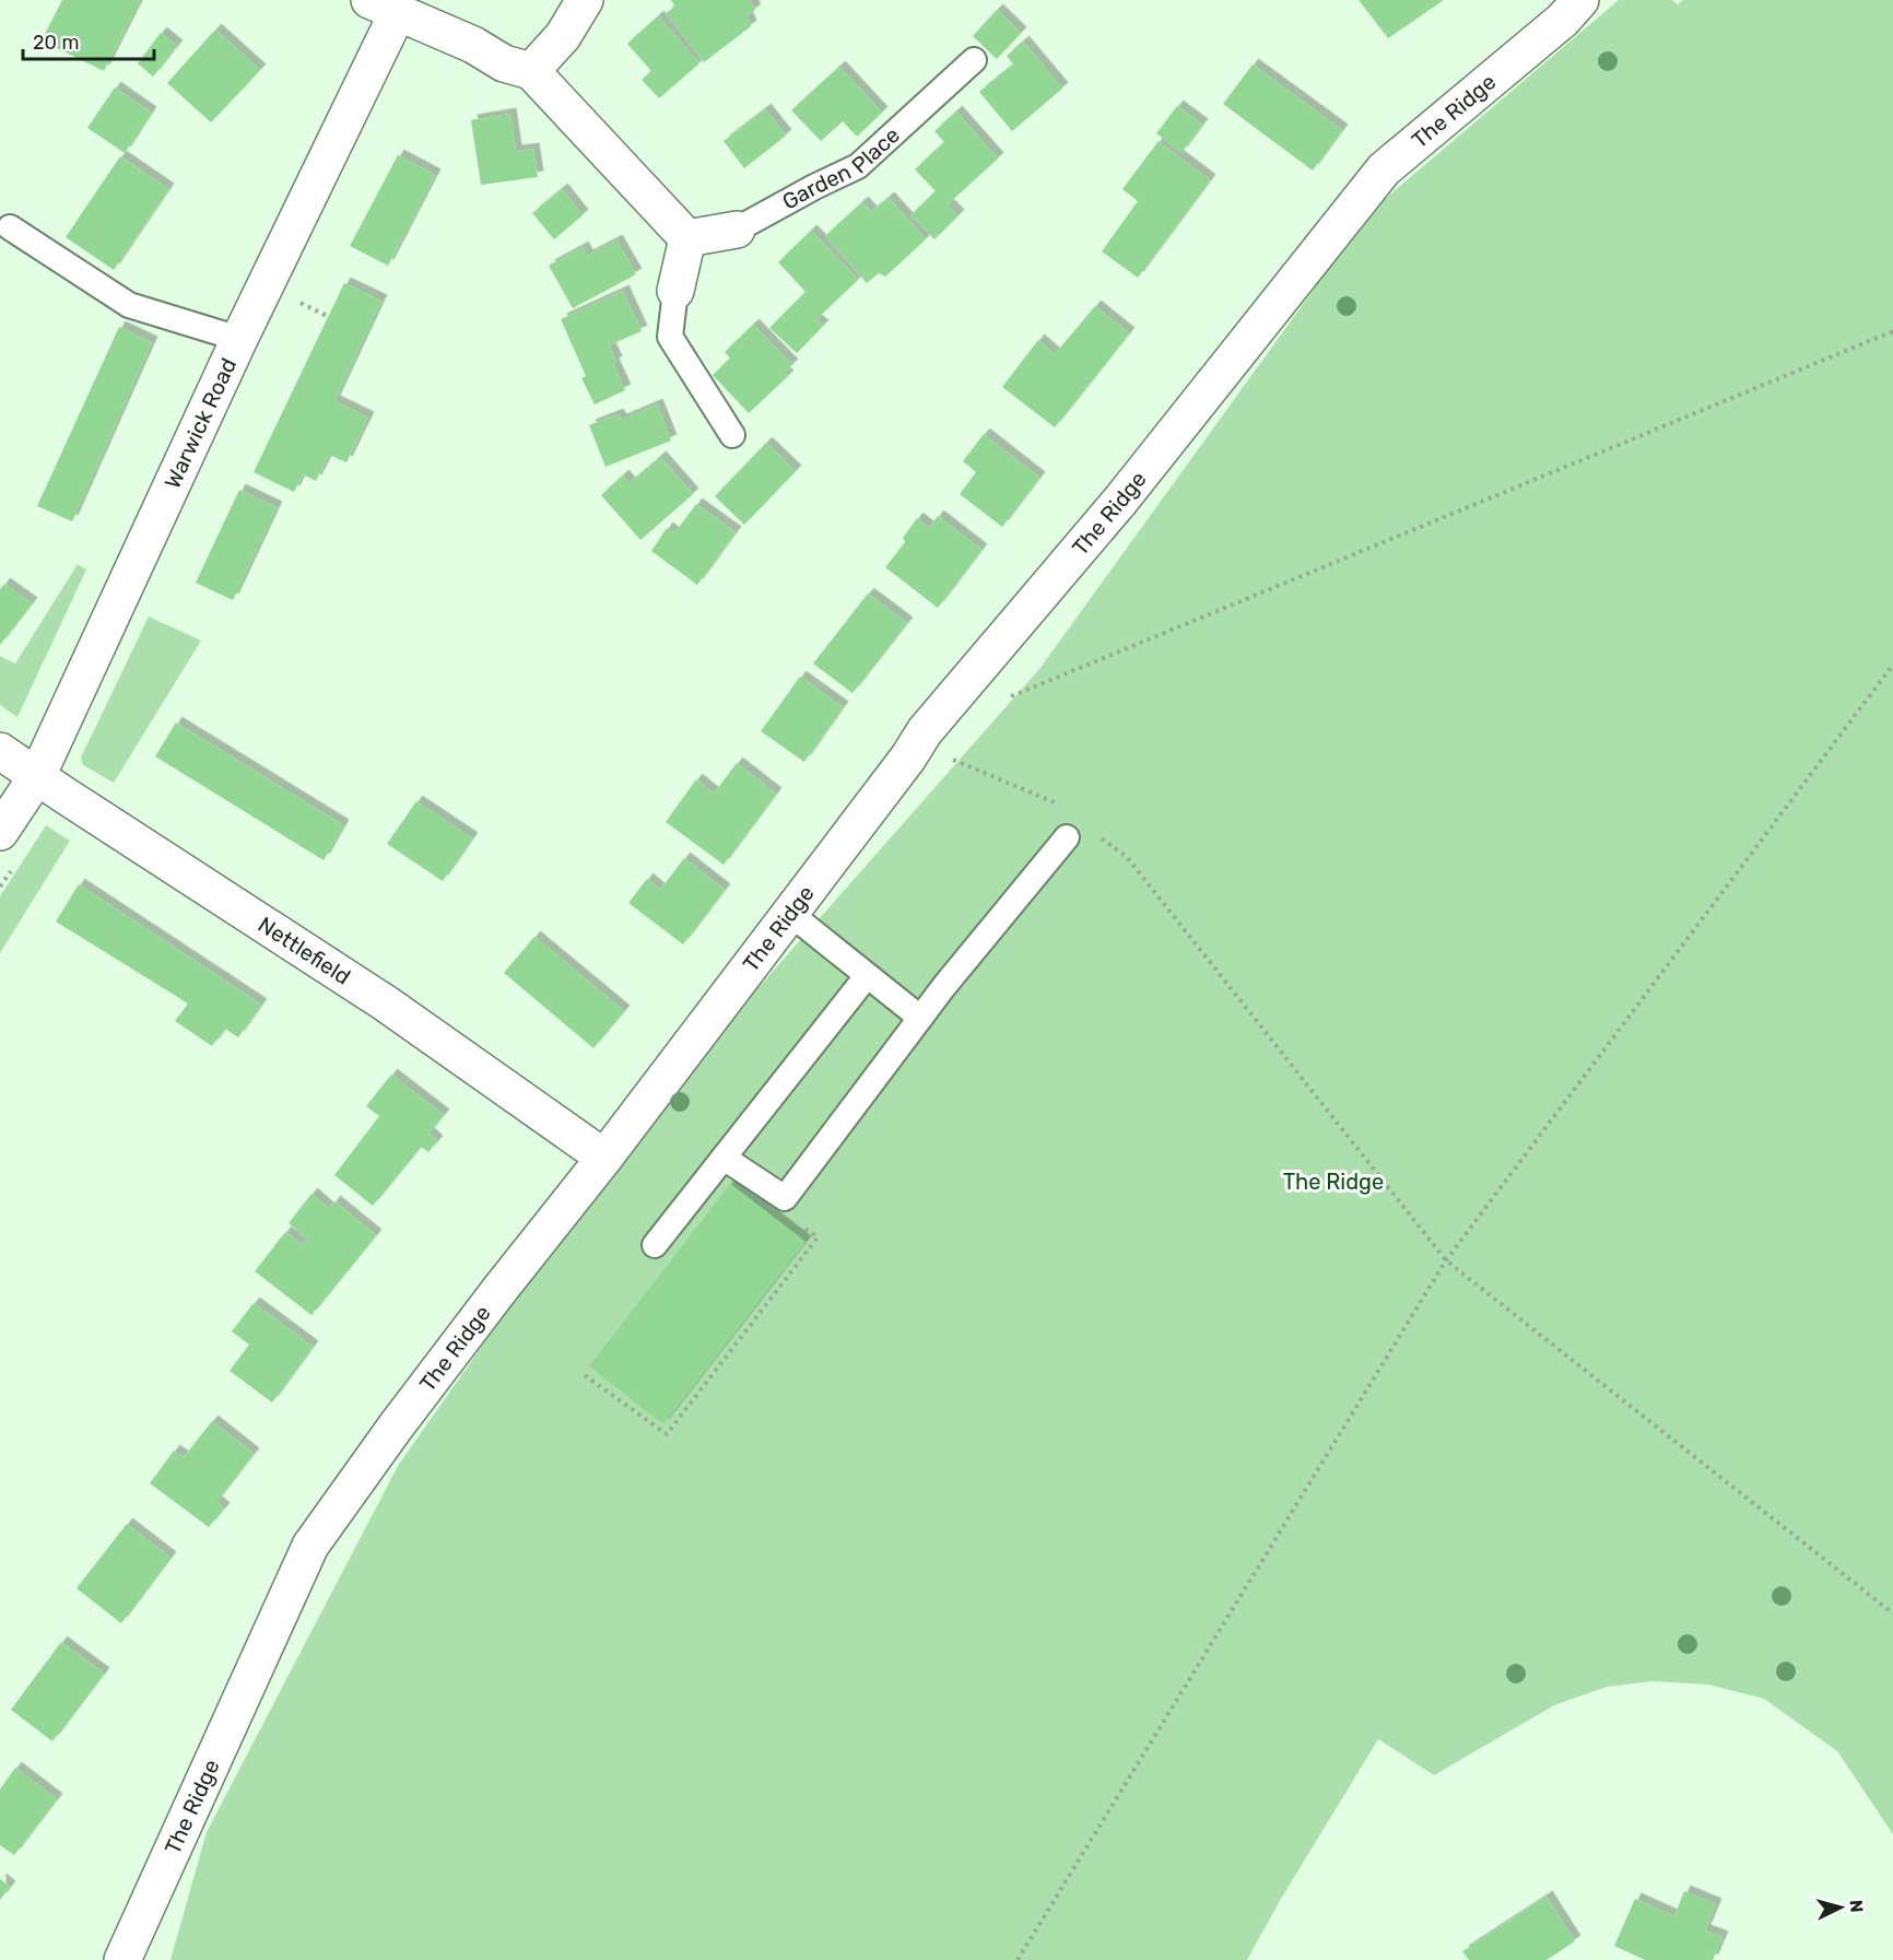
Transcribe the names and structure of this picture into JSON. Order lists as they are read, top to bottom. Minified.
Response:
{"streets":{"street":["The Ridge","Garden Place","Warwick Road","Nettlefield"]},"crossings":[["The Ridge","Nettlefield"],["Warwick Road","Nettlefield"]],"parks":["The Ridge"],"scale_bar":"20 m","north":"right"}
